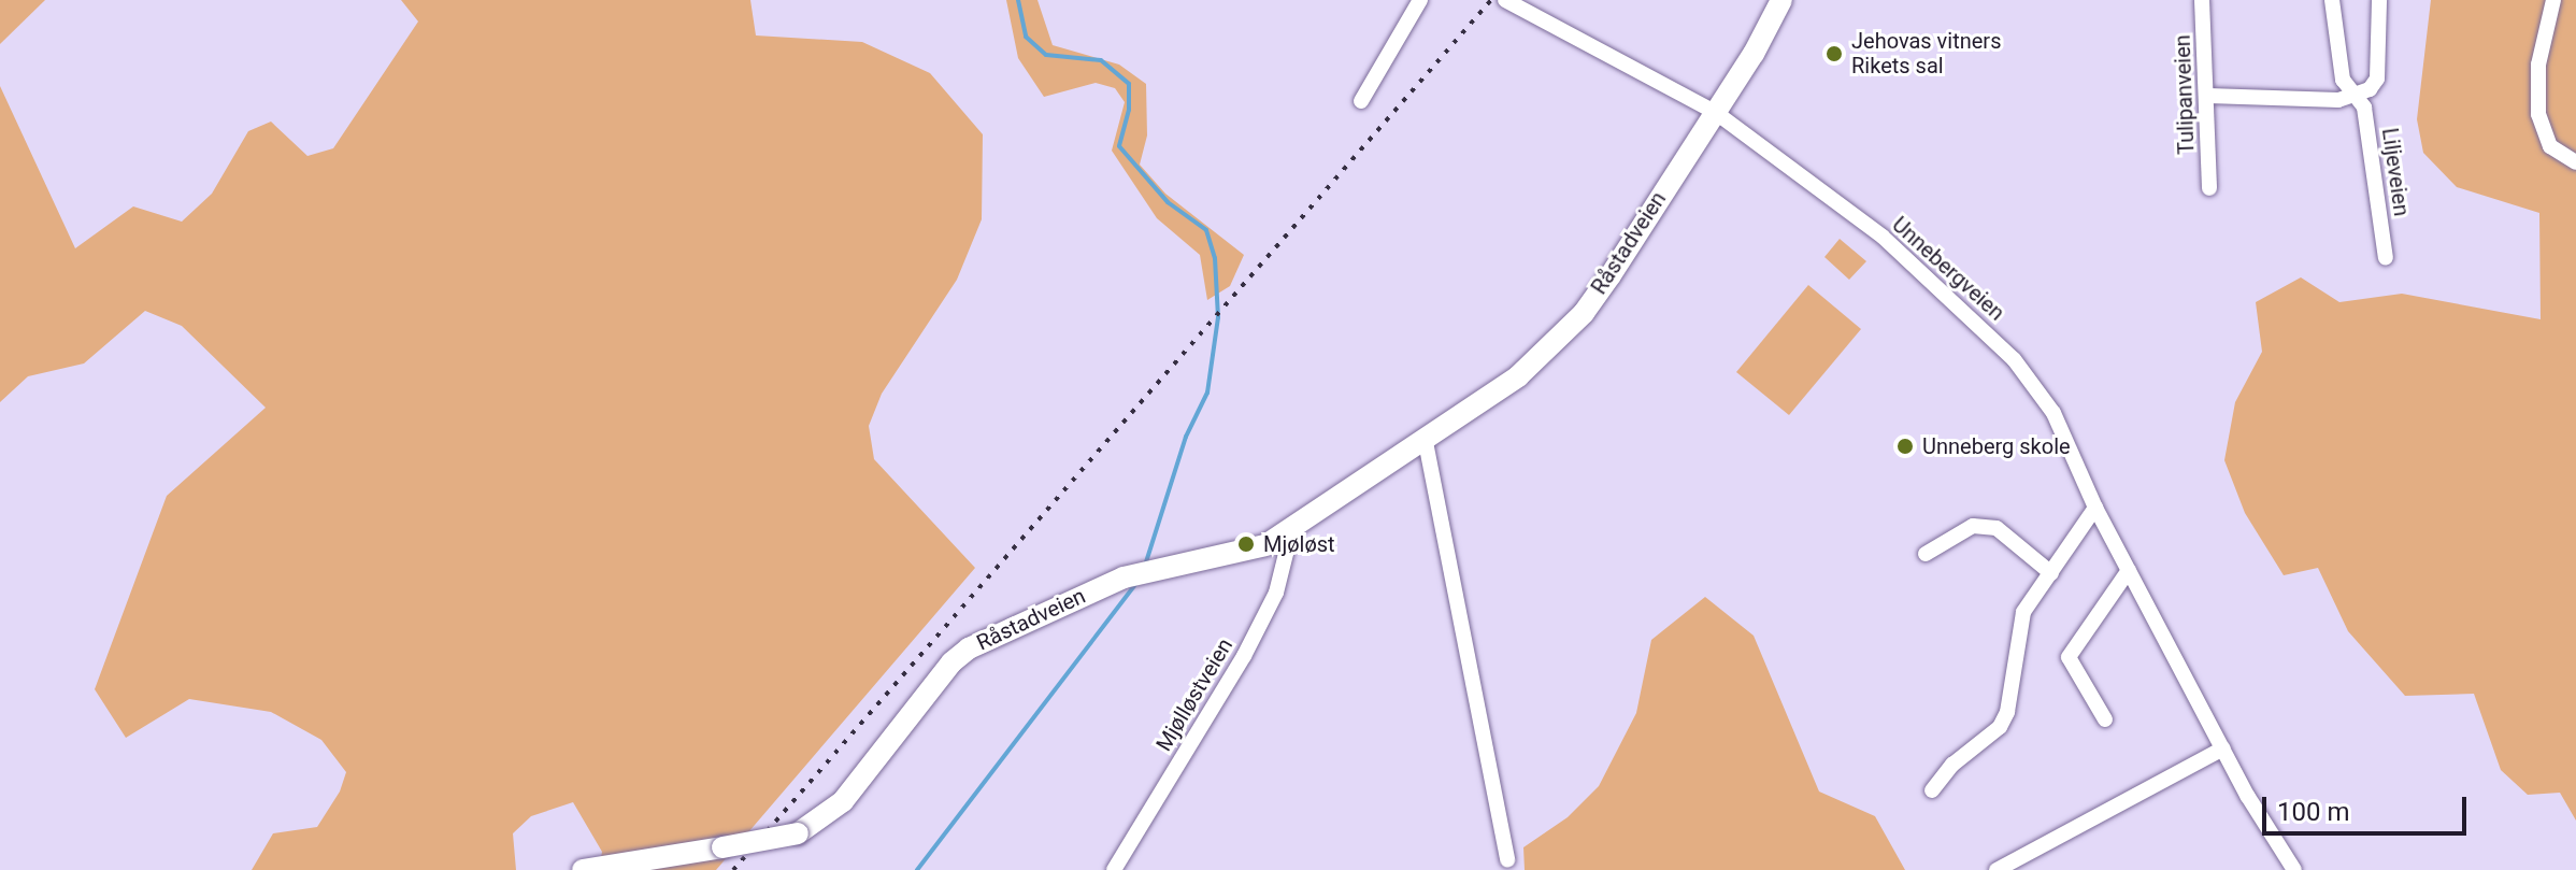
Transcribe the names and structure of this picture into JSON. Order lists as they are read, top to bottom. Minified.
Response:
{"streets":{"main road":["Råstadveien"],"street":["Tulipanveien","Liljeveien","Unnebergveien","Mjølløstveien"]},"crossings":[["Råstadveien","Unnebergveien"],["Råstadveien","Mjølløstveien"]],"places":["Jehovas vitners Rikets sal","Unneberg skole","Mjøløst"],"scale_bar":"100 m"}
